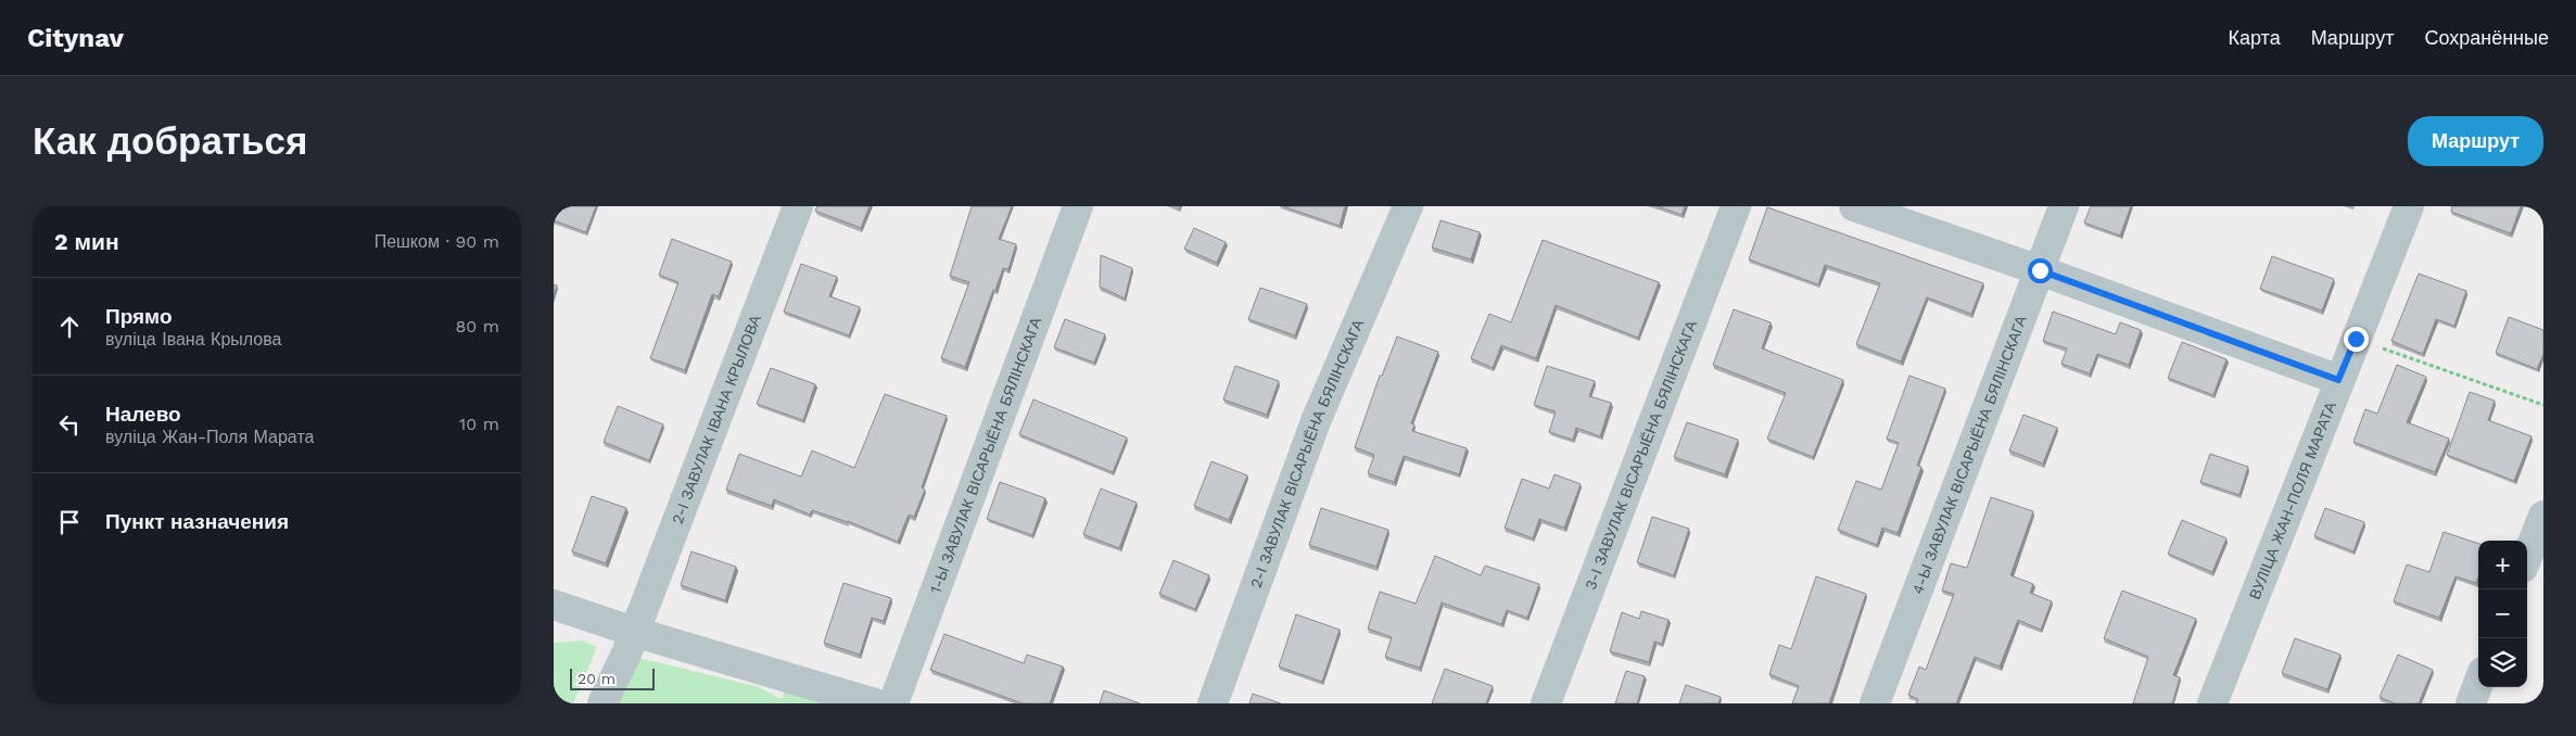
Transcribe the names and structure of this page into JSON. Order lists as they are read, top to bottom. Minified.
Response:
{"streets":{"street":["2-І ЗАВУЛАК ІВАНА КРЫЛОВА","2-І ЗАВУЛАК ВІСАРЫЁНА БЯЛІНСКАГА","1-Ы ЗАВУЛАК ВІСАРЫЁНА БЯЛІНСКАГА","3-І ЗАВУЛАК ВІСАРЫЁНА БЯЛІНСКАГА","4-Ы ЗАВУЛАК ВІСАРЫЁНА БЯЛІНСКАГА","ВУЛІЦА ЖАН-ПОЛЯ МАРАТА"]},"scale_bar":"20 m","page":{"header":"Citynav","nav":["Карта","Маршрут","Сохранённые"],"buttons":"Маршрут","title":"Как добраться","heading":["2 мин","Пешком · 90 m"],"list":[["Прямо","вуліца Івана Крылова","80 m"],["Налево","вуліца Жан-Поля Марата","10 m"],"Пункт назначения"],"map_buttons":["+","−"],"scale":"20 m"}}
